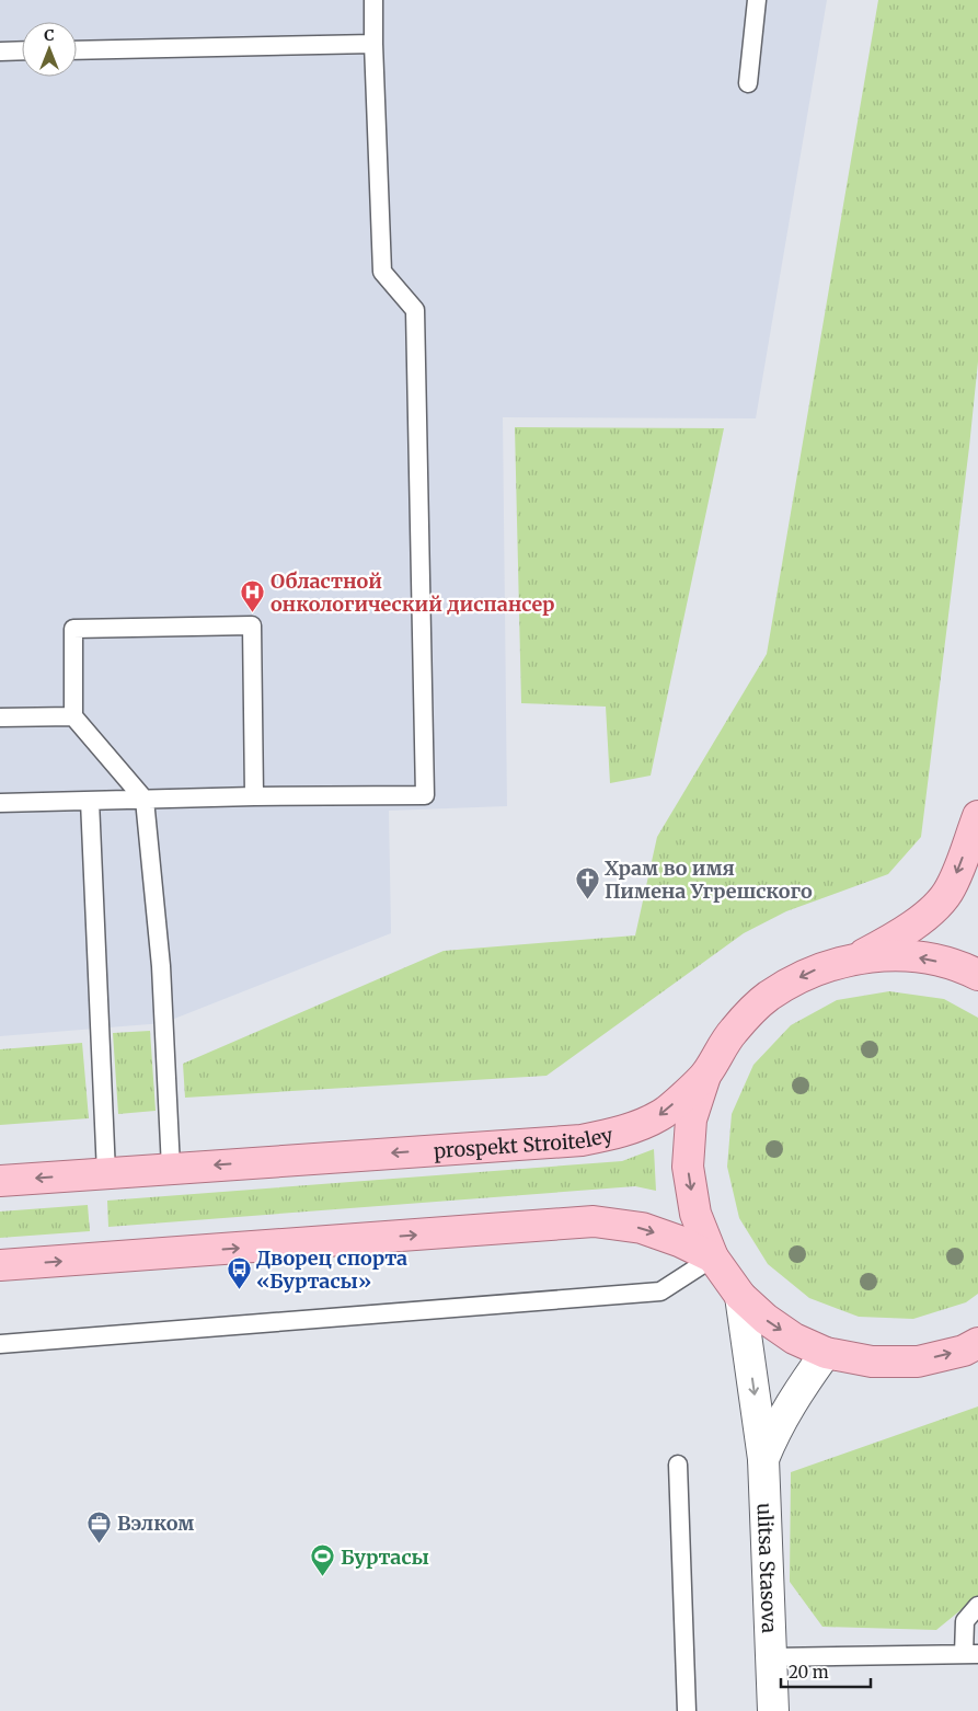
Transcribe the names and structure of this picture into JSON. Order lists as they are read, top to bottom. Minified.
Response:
{"streets":{"main road":["prospekt Stroiteley"],"street":["ulitsa Stasova"]},"places":{"hospital":["Областной онкологический диспансер"],"church":["Храм во имя Пимена Угрешского"],"bus stop":["Дворец спорта «Буртасы»"],"office":["Вэлком"],"sports":["Буртасы"]},"scale_bar":"20 m","north":"top"}
